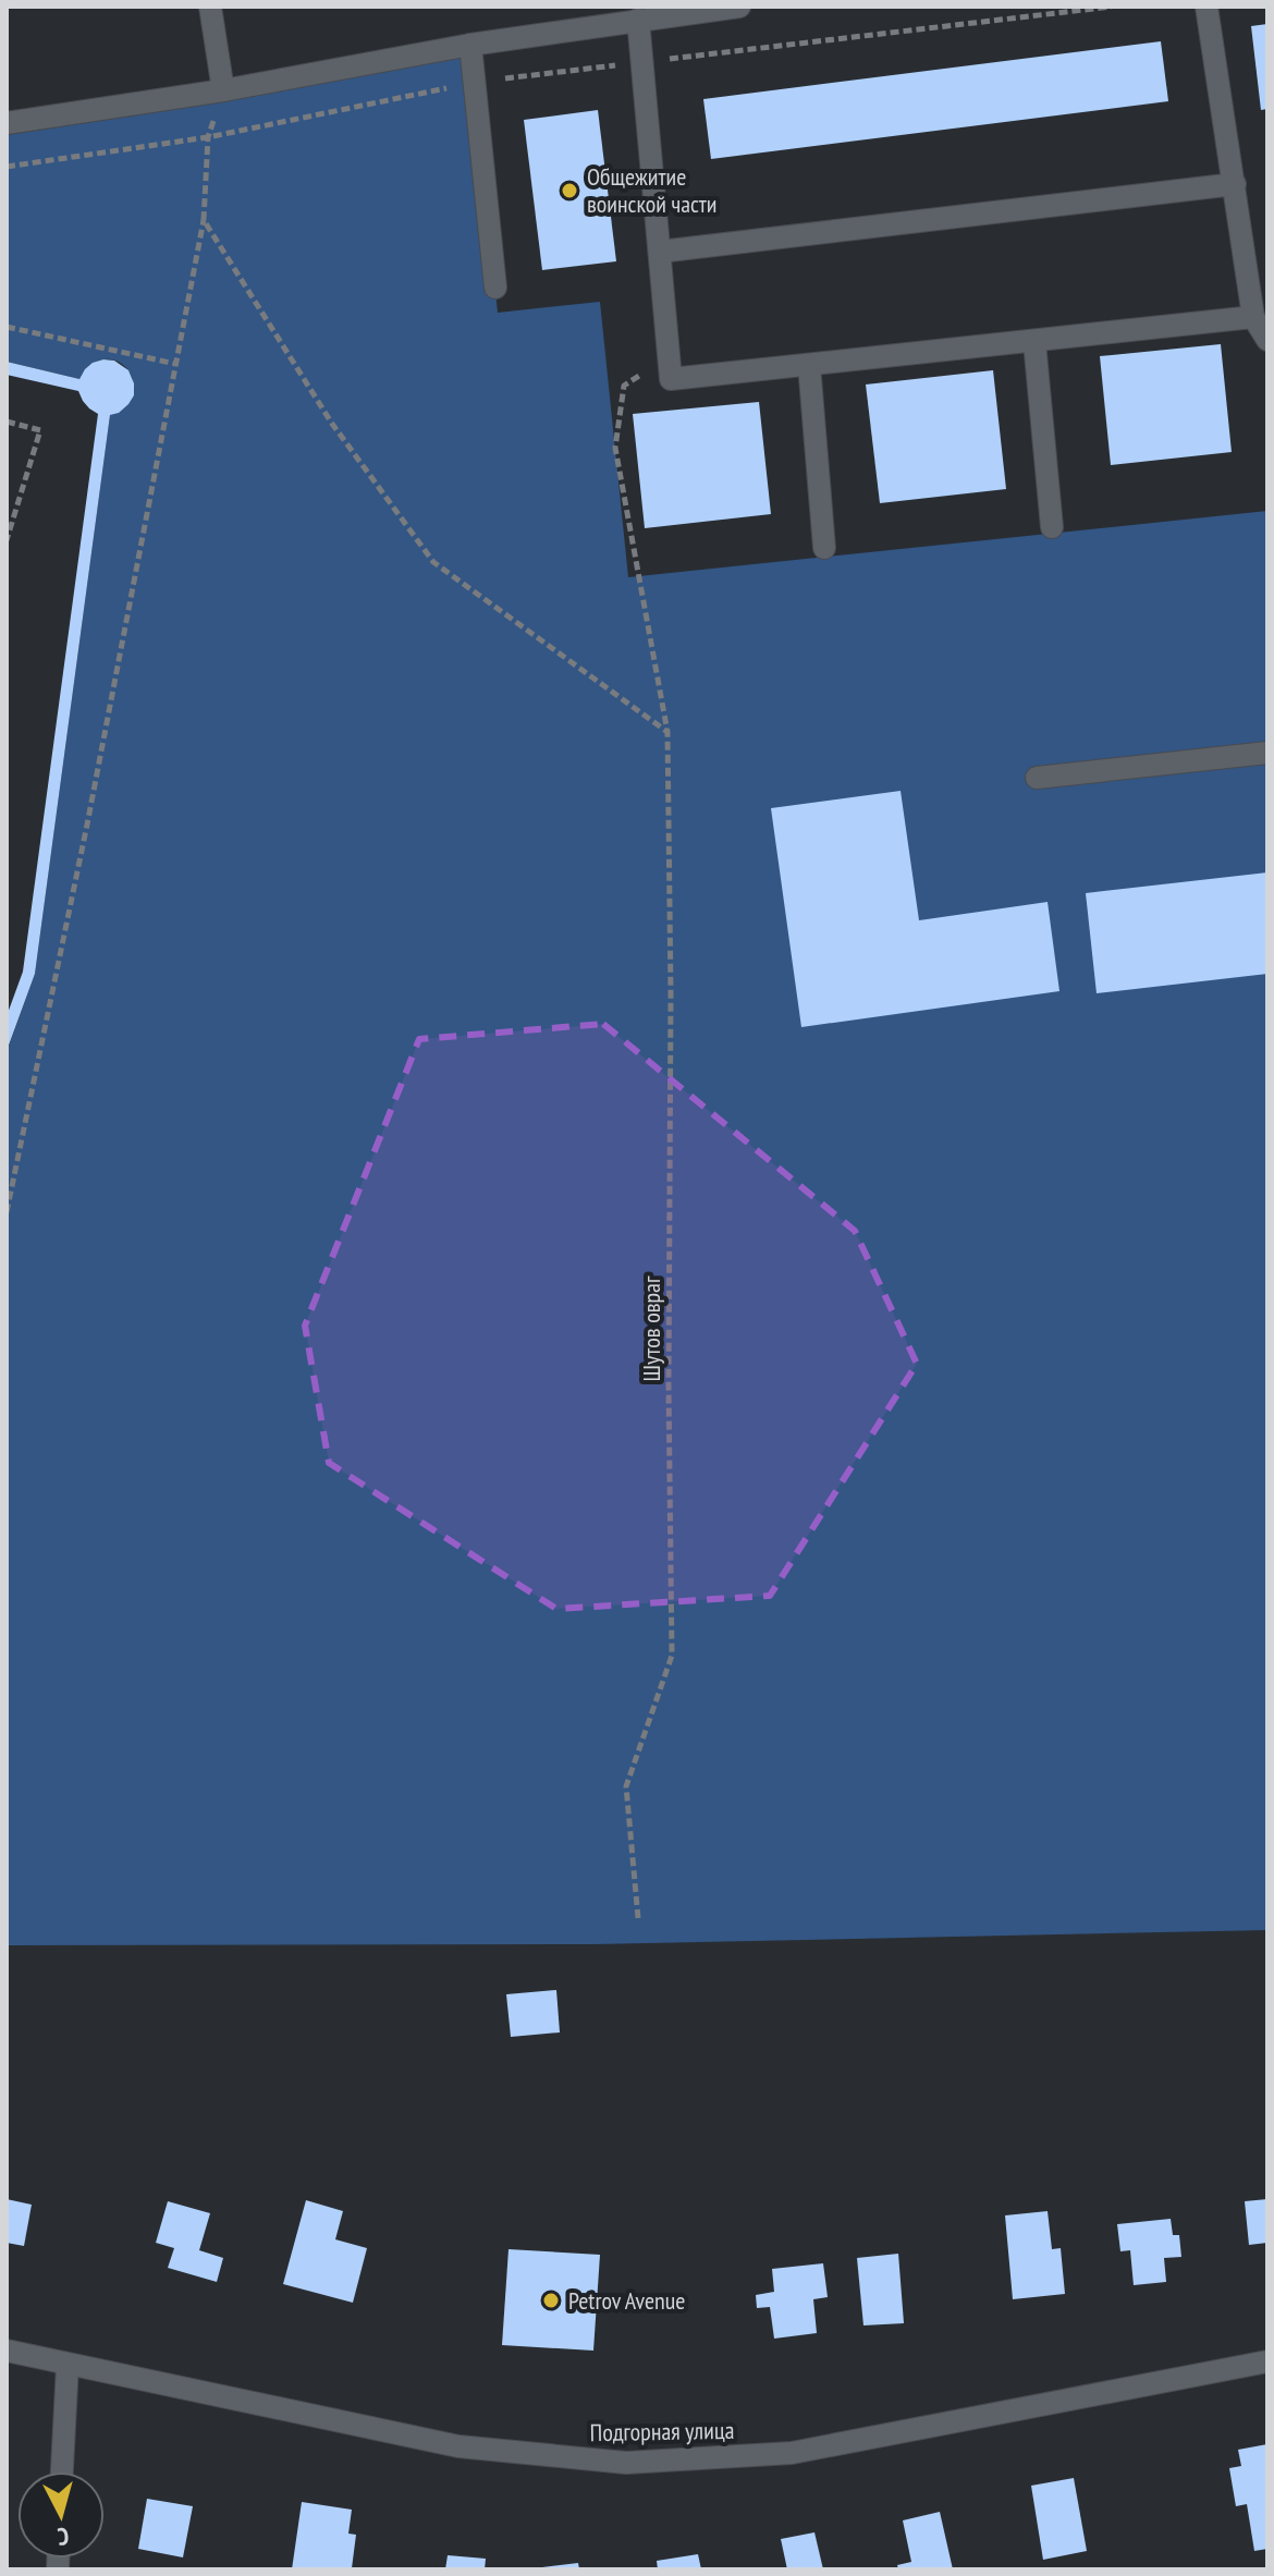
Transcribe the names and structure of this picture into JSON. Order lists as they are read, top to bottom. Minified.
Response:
{"streets":{"main road":["Подгорная улица"],"path":["Шутов овраг"]},"places":["Общежитие воинской части","Petrov Avenue"],"north":"bottom"}
